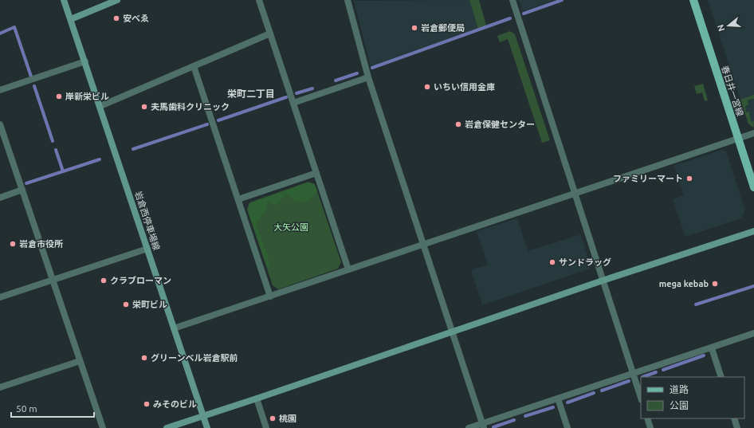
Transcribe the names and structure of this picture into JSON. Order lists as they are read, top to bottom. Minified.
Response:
{"streets":{"main road":["春日井一宮線"],"street":["岩倉西停車場線"]},"districts":["栄町二丁目"],"parks":["大矢公園"],"places":["安べゑ","岩倉郵便局","いちい信用金庫","岸新栄ビル","夫馬歯科クリニック","岩倉保健センター","ファミリーマート","岩倉市役所","サンドラッグ","クラブローマン","mega kebab","栄町ビル","グリーンベル岩倉駅前","みそのビル","桃園"],"legend":["道路","公園"],"scale_bar":"50 m","north":"left"}
